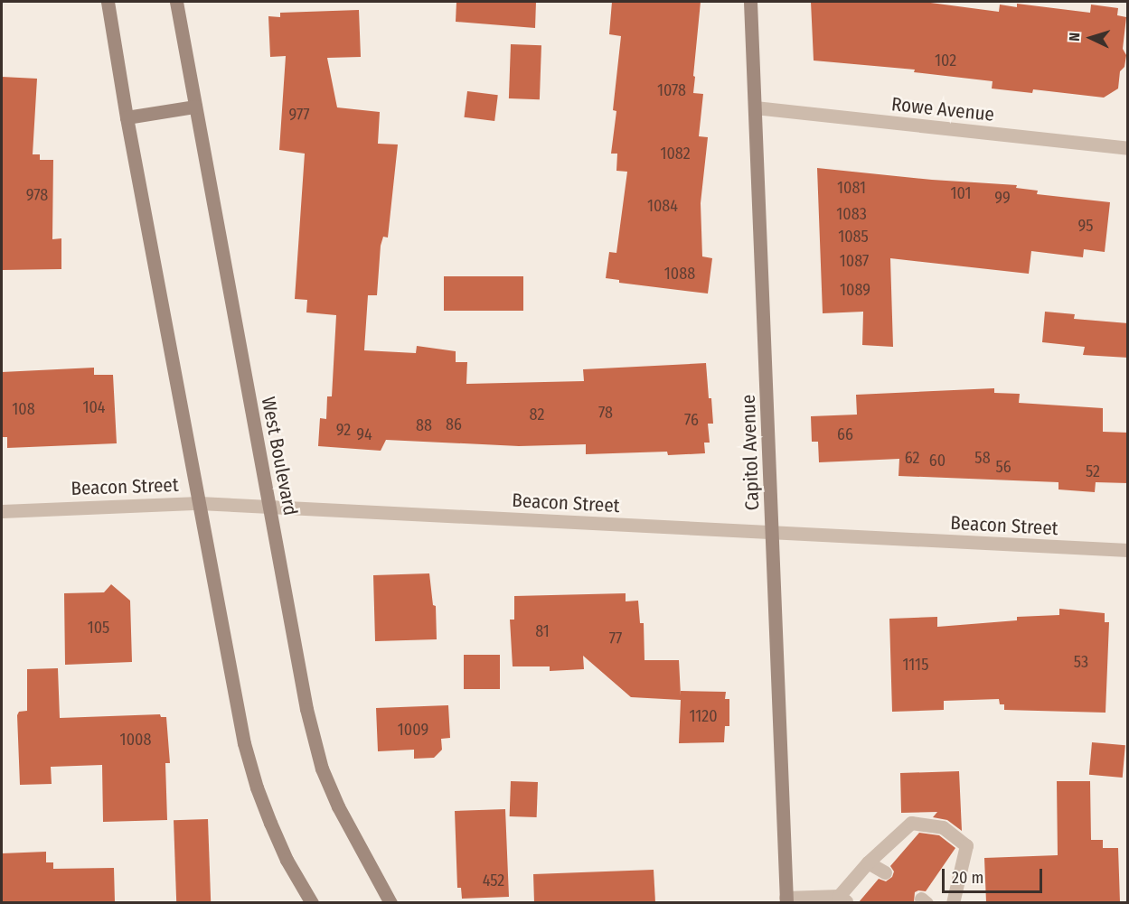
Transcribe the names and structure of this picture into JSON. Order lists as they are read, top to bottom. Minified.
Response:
{"streets":{"main road":["Capitol Avenue","West Boulevard"],"street":["Rowe Avenue","Beacon Street"]},"crossings":[["Rowe Avenue","Capitol Avenue"],["Capitol Avenue","Beacon Street"],["West Boulevard","Beacon Street"]],"house_numbers":["102","1078","977","1082","1081","101","978","99","1084","1083","95","1085","1087","1088","1089","104","108","78","82","76","86","88","92","94","66","62","58","60","56","52","105","81","77","53","1115","1120","1009","1008","452"],"scale_bar":"20 m","north":"left"}
